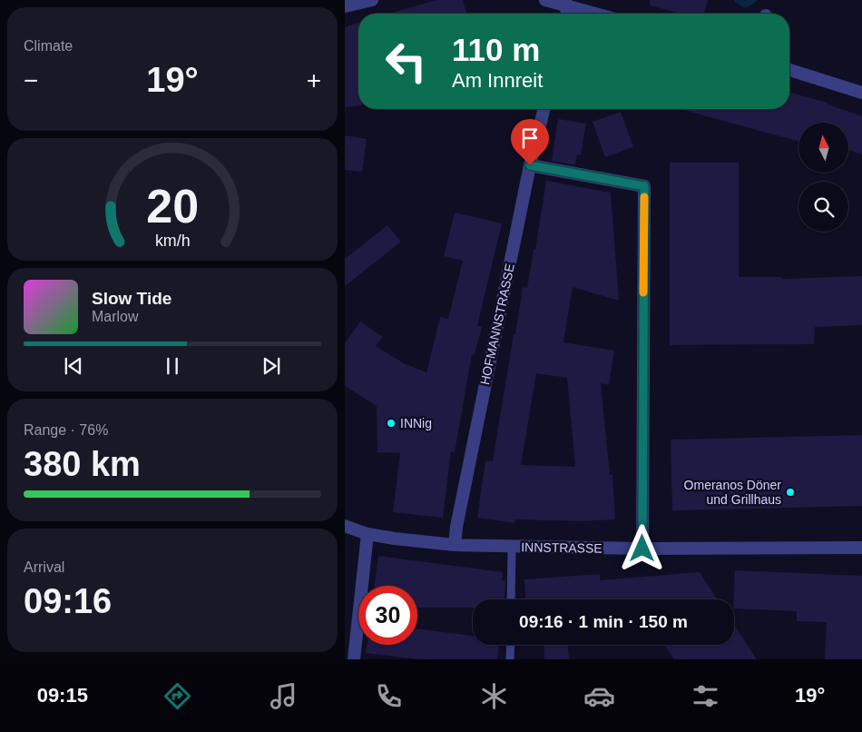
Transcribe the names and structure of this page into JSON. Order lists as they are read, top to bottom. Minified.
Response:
{"streets":{"street":["HOFMANNSTRASSE","INNSTRASSE"]},"crossings":[["HOFMANNSTRASSE","INNSTRASSE"]],"places":["INNig","Omeranos Döner und Grillhaus"],"north":"top","page":{"tile":["Climate",["Range · 76%","380 km"],["Arrival","09:16"]],"turn":["110 m","Am Innreit"],"heat":["−","19°","+"],"song":["Slow Tide","Marlow"],"limit":"30","trip":"09:16 · 1 min · 150 m","tabs":["09:15","19°"],"gauge":["20","km/h"]}}
